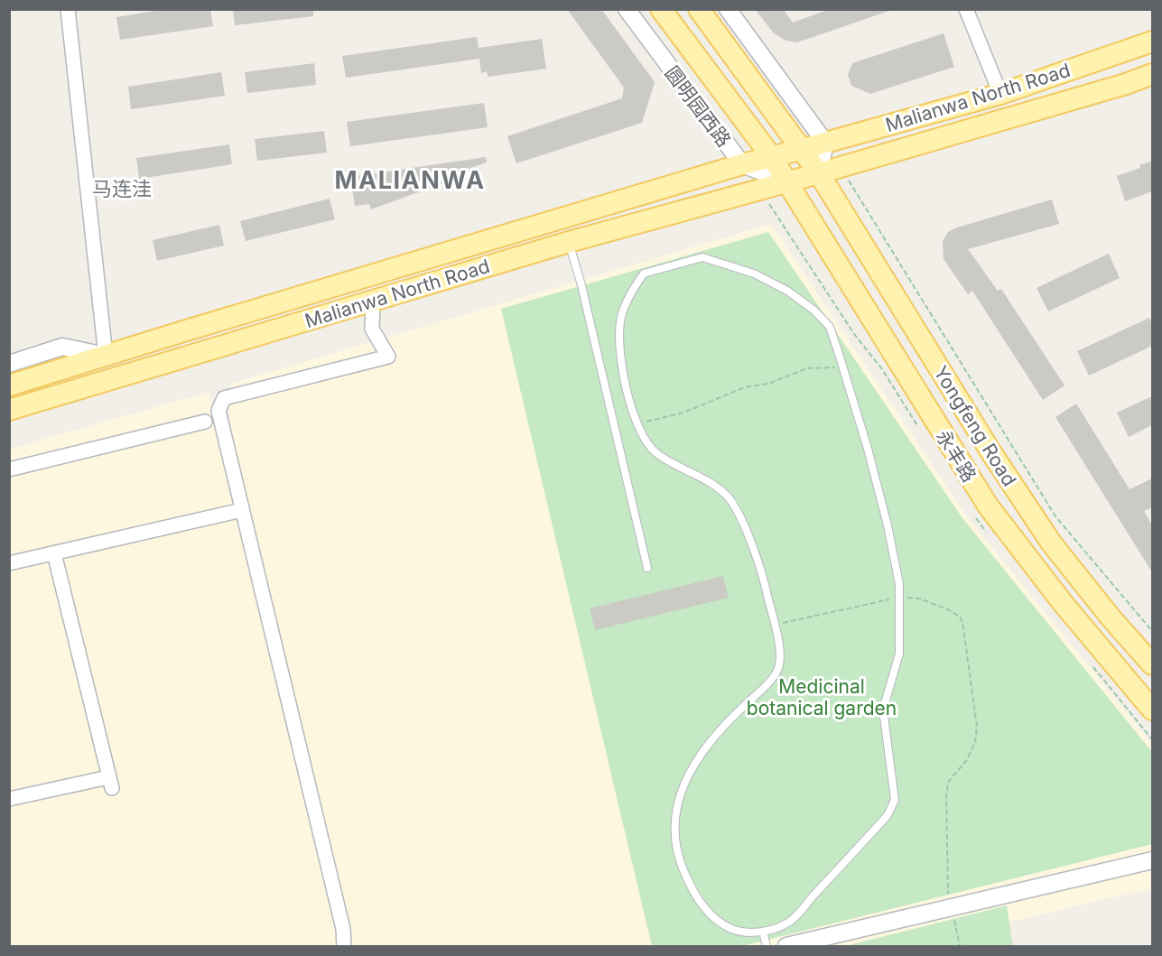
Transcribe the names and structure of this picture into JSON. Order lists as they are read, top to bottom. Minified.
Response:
{"streets":{"main road":["Malianwa North Road","Yongfeng Road","永丰路"],"street":["圆明园西路"]},"crossings":[["Malianwa North Road","圆明园西路"],["Malianwa North Road","Yongfeng Road"],["Malianwa North Road","永丰路"],["圆明园西路","永丰路"]],"districts":["MALIANWA","马连洼"],"parks":["Medicinal botanical garden"]}
